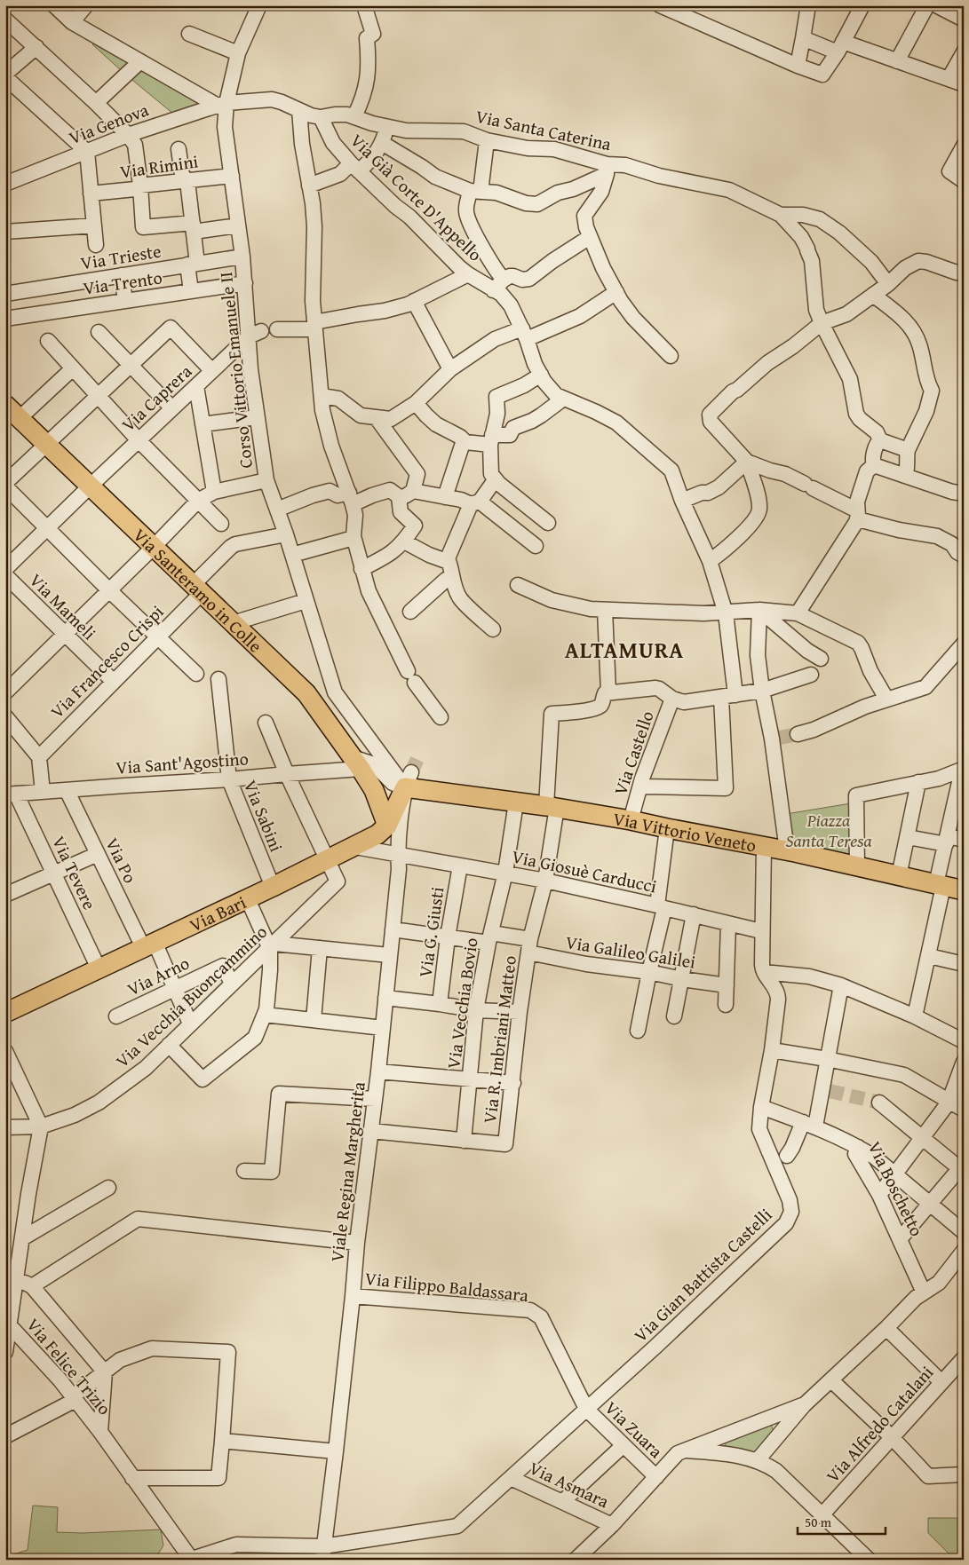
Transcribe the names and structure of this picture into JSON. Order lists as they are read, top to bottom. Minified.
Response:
{"streets":{"main road":["Via Santeramo in Colle","Via Vittorio Veneto","Via Bari"],"street":["Via Genova","Via Santa Caterina","Via Rimini","Via Già Corte D'Appello","Via Trieste","Via Trento","Corso Vittorio Emanuele II","Via Caprera","Via Mameli","Via Francesco Crispi","Via Castello","Via Sant'Agostino","Via Sabini","Via Po","Via Giosuè Carducci","Via Tevere","Via G. Giusti","Via Galileo Galilei","Via Arno","Via Vecchia Buoncammino","Via Vecchia Bovio","Via R. Imbriani Matteo","Viale Regina Margherita","Via Boschetto","Via Gian Battista Castelli","Via Filippo Baldassara","Via Felice Trizio","Via Alfredo Catalani","Via Zuara","Via Asmara"]},"crossings":[["Via Genova","Via Santa Caterina"],["Via Genova","Via Già Corte D'Appello"],["Via Genova","Corso Vittorio Emanuele II"],["Via Santa Caterina","Via Già Corte D'Appello"],["Via Rimini","Corso Vittorio Emanuele II"],["Via Trieste","Corso Vittorio Emanuele II"],["Via Trento","Corso Vittorio Emanuele II"],["Corso Vittorio Emanuele II","Via Caprera"],["Corso Vittorio Emanuele II","Via Francesco Crispi"],["Corso Vittorio Emanuele II","Via Vittorio Veneto"],["Corso Vittorio Emanuele II","Via Bari"],["Corso Vittorio Emanuele II","Viale Regina Margherita"],["Via Caprera","Via Santeramo in Colle"],["Via Santeramo in Colle","Via Francesco Crispi"],["Via Santeramo in Colle","Via Sant'Agostino"],["Via Santeramo in Colle","Via Bari"],["Via Mameli","Via Francesco Crispi"],["Via Castello","Via Vittorio Veneto"],["Via Sant'Agostino","Via Sabini"],["Via Sant'Agostino","Via Po"],["Via Sant'Agostino","Via Tevere"],["Via Sabini","Via Bari"],["Via Vittorio Veneto","Via Bari"],["Via Vittorio Veneto","Via Vecchia Bovio"],["Via Vittorio Veneto","Via R. Imbriani Matteo"],["Via Vittorio Veneto","Viale Regina Margherita"],["Via Vittorio Veneto","Via Gian Battista Castelli"],["Via Po","Via Bari"],["Via Po","Via Arno"],["Via Po","Via Vecchia Buoncammino"],["Via Giosuè Carducci","Via Bari"],["Via Giosuè Carducci","Via G. Giusti"],["Via Giosuè Carducci","Via Vecchia Bovio"],["Via Giosuè Carducci","Via R. Imbriani Matteo"],["Via Giosuè Carducci","Viale Regina Margherita"],["Via Giosuè Carducci","Via Gian Battista Castelli"],["Via Tevere","Via Bari"],["Via Bari","Via Vecchia Buoncammino"],["Via Bari","Viale Regina Margherita"],["Via G. Giusti","Via Galileo Galilei"],["Via Galileo Galilei","Via Vecchia Bovio"],["Via Galileo Galilei","Via R. Imbriani Matteo"],["Via Galileo Galilei","Viale Regina Margherita"],["Via Arno","Via Vecchia Buoncammino"],["Via Vecchia Bovio","Via R. Imbriani Matteo"],["Via R. Imbriani Matteo","Viale Regina Margherita"],["Viale Regina Margherita","Via Gian Battista Castelli"],["Viale Regina Margherita","Via Filippo Baldassara"],["Via Boschetto","Via Gian Battista Castelli"],["Via Gian Battista Castelli","Via Filippo Baldassara"],["Via Gian Battista Castelli","Via Zuara"],["Via Gian Battista Castelli","Via Asmara"],["Via Filippo Baldassara","Via Zuara"]],"districts":["ALTAMURA"],"parks":["Piazza Santa Teresa"],"scale_bar":"50 m"}
